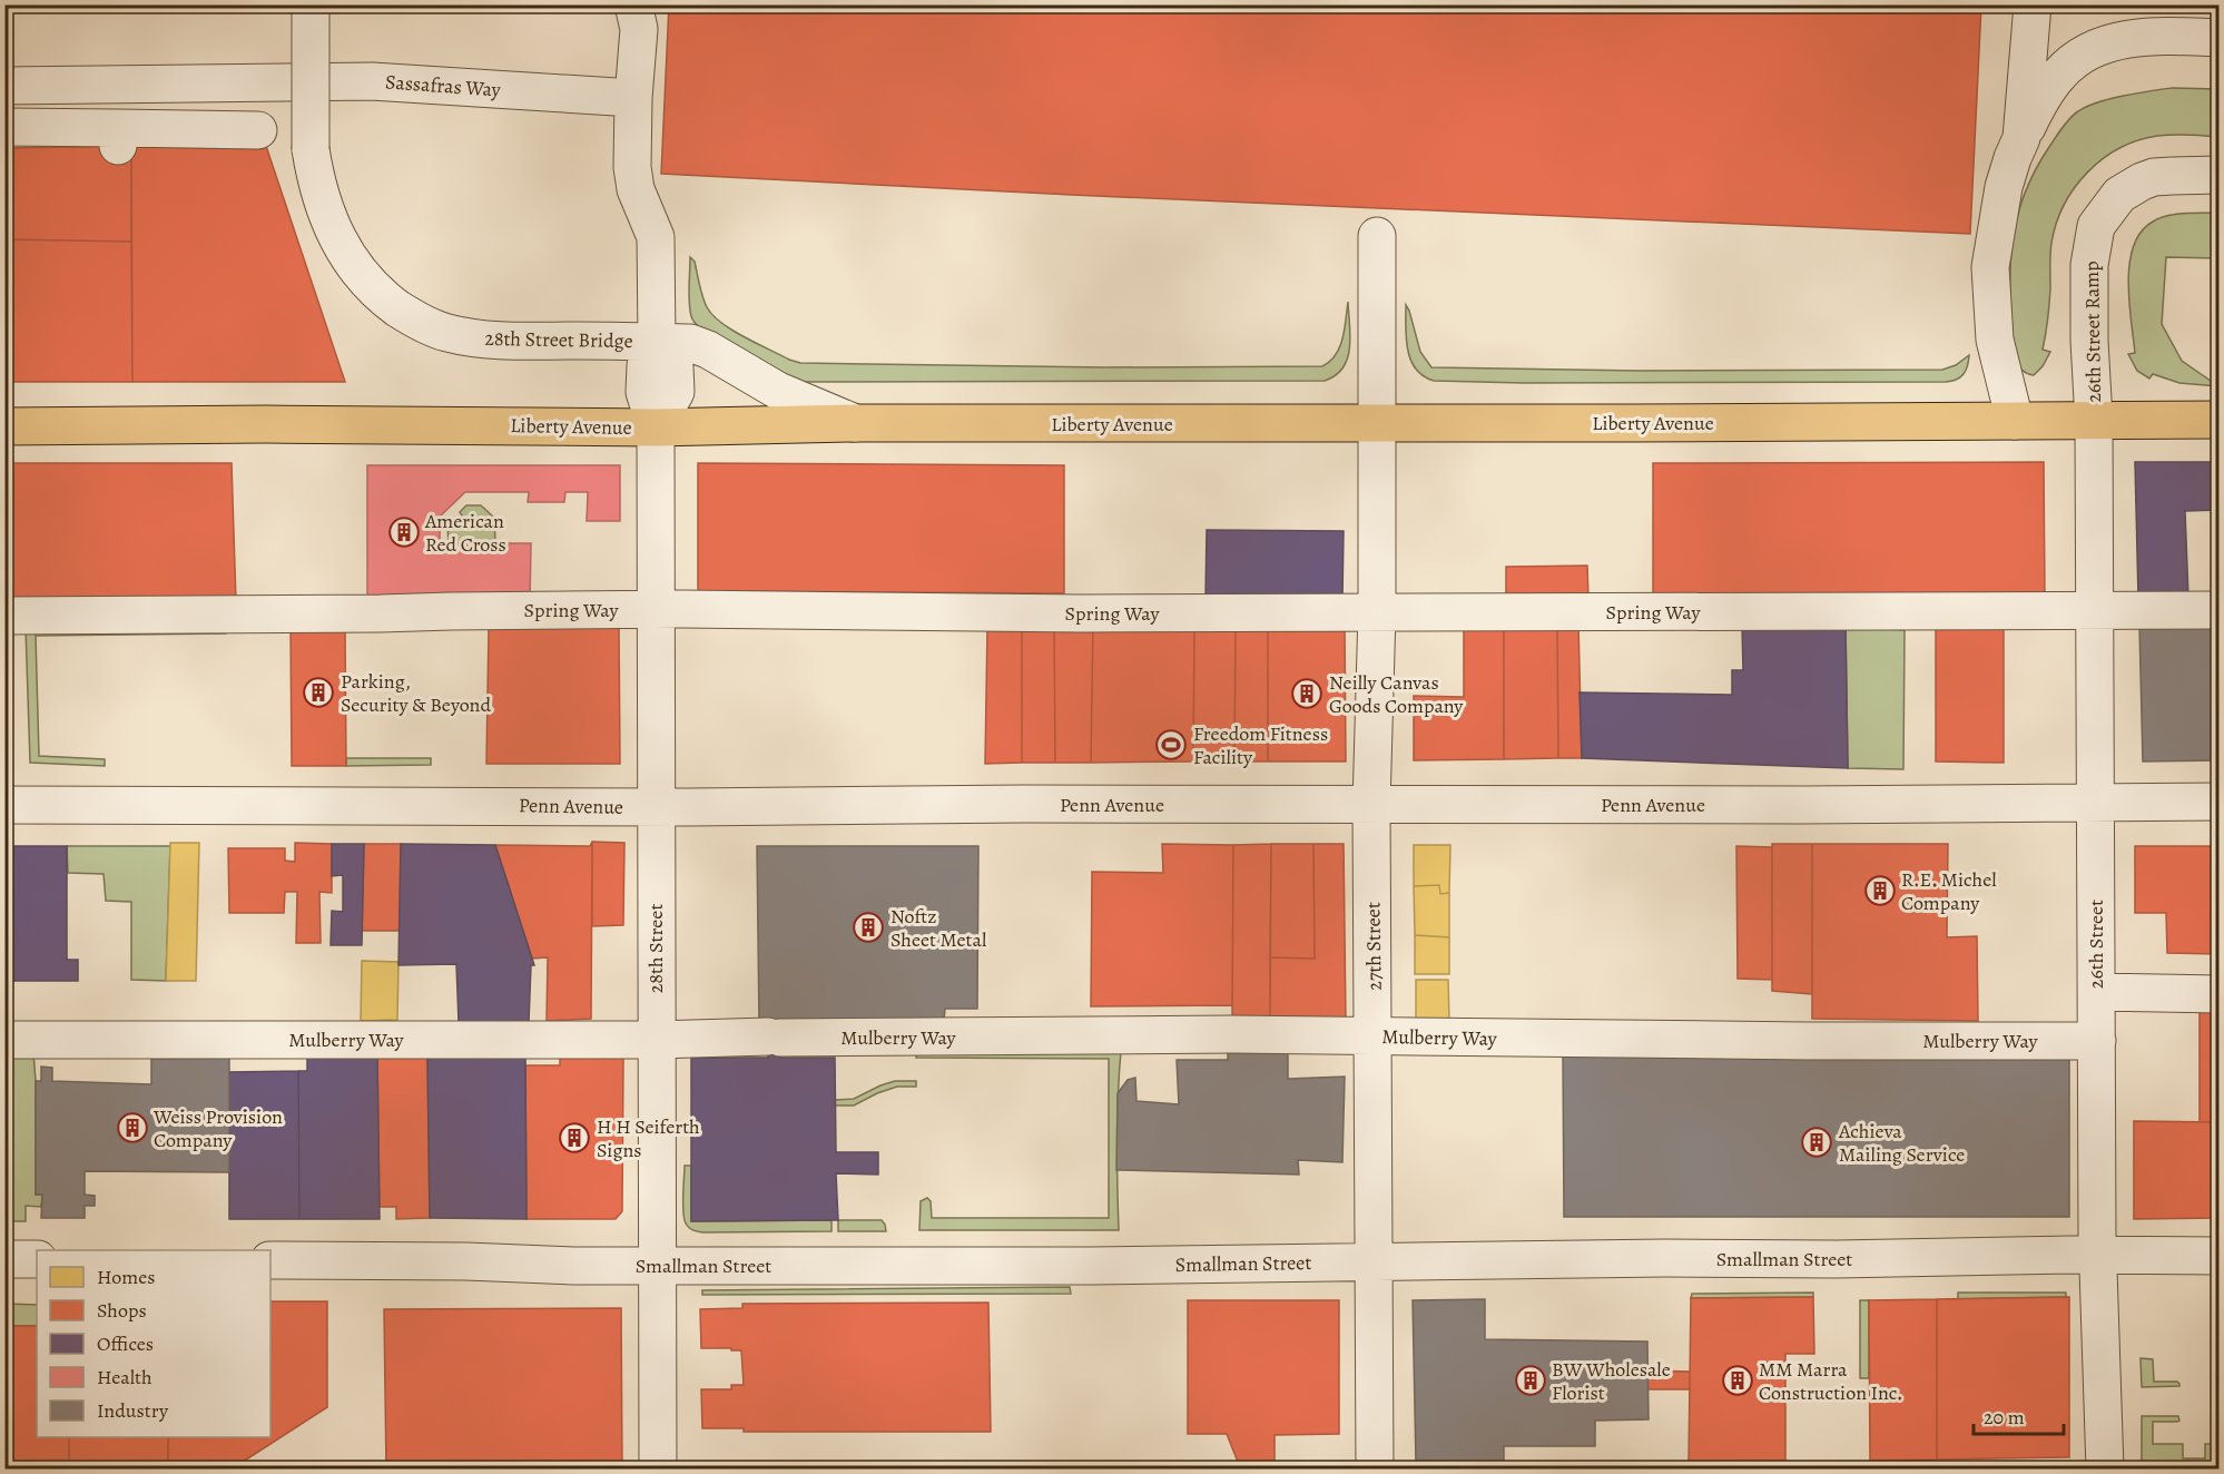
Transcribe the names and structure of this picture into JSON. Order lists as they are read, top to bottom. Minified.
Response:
{"streets":{"main road":["Liberty Avenue"],"street":["Sassafras Way","26th Street Ramp","28th Street Bridge","Spring Way","Penn Avenue","26th Street","27th Street","28th Street","Mulberry Way","Smallman Street"]},"crossings":[["26th Street Ramp","Liberty Avenue"],["26th Street Ramp","26th Street"],["28th Street Bridge","Liberty Avenue"],["28th Street Bridge","28th Street"],["Liberty Avenue","26th Street"],["Liberty Avenue","27th Street"],["Liberty Avenue","28th Street"],["Spring Way","26th Street"],["Spring Way","27th Street"],["Spring Way","28th Street"],["Penn Avenue","26th Street"],["Penn Avenue","27th Street"],["Penn Avenue","28th Street"],["26th Street","Mulberry Way"],["26th Street","Smallman Street"],["27th Street","Mulberry Way"],["27th Street","Smallman Street"],["28th Street","Mulberry Way"],["28th Street","Smallman Street"]],"places":{"building":["American Red Cross","Parking, Security & Beyond","Neilly Canvas Goods Company","R.E. Michel Company","Noftz Sheet Metal","Weiss Provision Company","H H Seiferth Signs","Achieva Mailing Service","BW Wholesale Florist","MM Marra Construction Inc."],"sports":["Freedom Fitness Facility"]},"legend":["Homes","Shops","Offices","Health","Industry"],"scale_bar":"20 m"}
